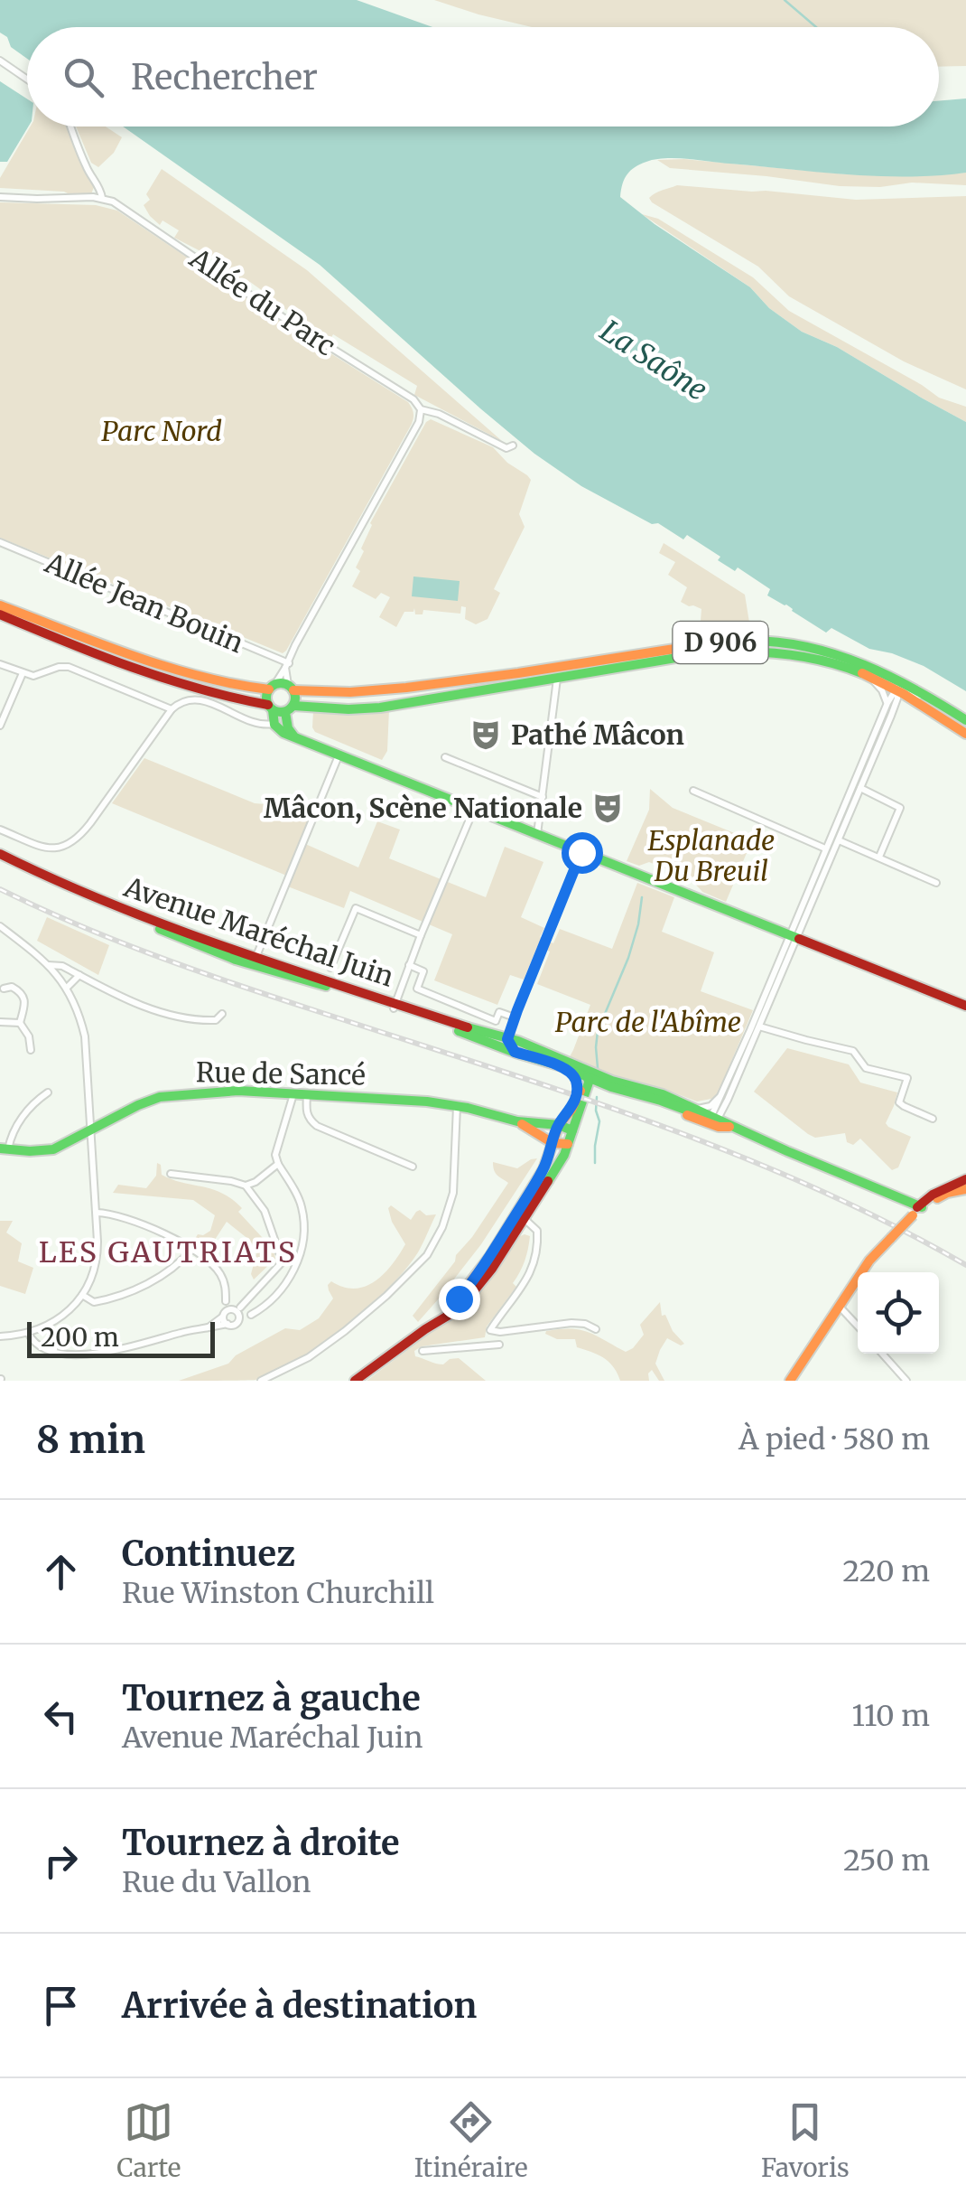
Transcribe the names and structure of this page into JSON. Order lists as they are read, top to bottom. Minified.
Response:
{"streets":{"main road":["D 906","Avenue Maréchal Juin","Rue de Sancé"],"street":["Allée du Parc","Allée Jean Bouin"]},"districts":["LES GAUTRIATS"],"water":["La Saône"],"parks":["Parc Nord","Esplanade Du Breuil","Parc de l'Abîme"],"places":{"theatre":["Pathé Mâcon","Mâcon, Scène Nationale"]},"scale_bar":"200 m","page":{"search":"Rechercher","scale":"200 m","heading":["8 min","À pied · 580 m"],"list":[["Continuez","Rue Winston Churchill","220 m"],["Tournez à gauche","Avenue Maréchal Juin","110 m"],["Tournez à droite","Rue du Vallon","250 m"],"Arrivée à destination"],"nav":["Carte","Itinéraire","Favoris"]}}
